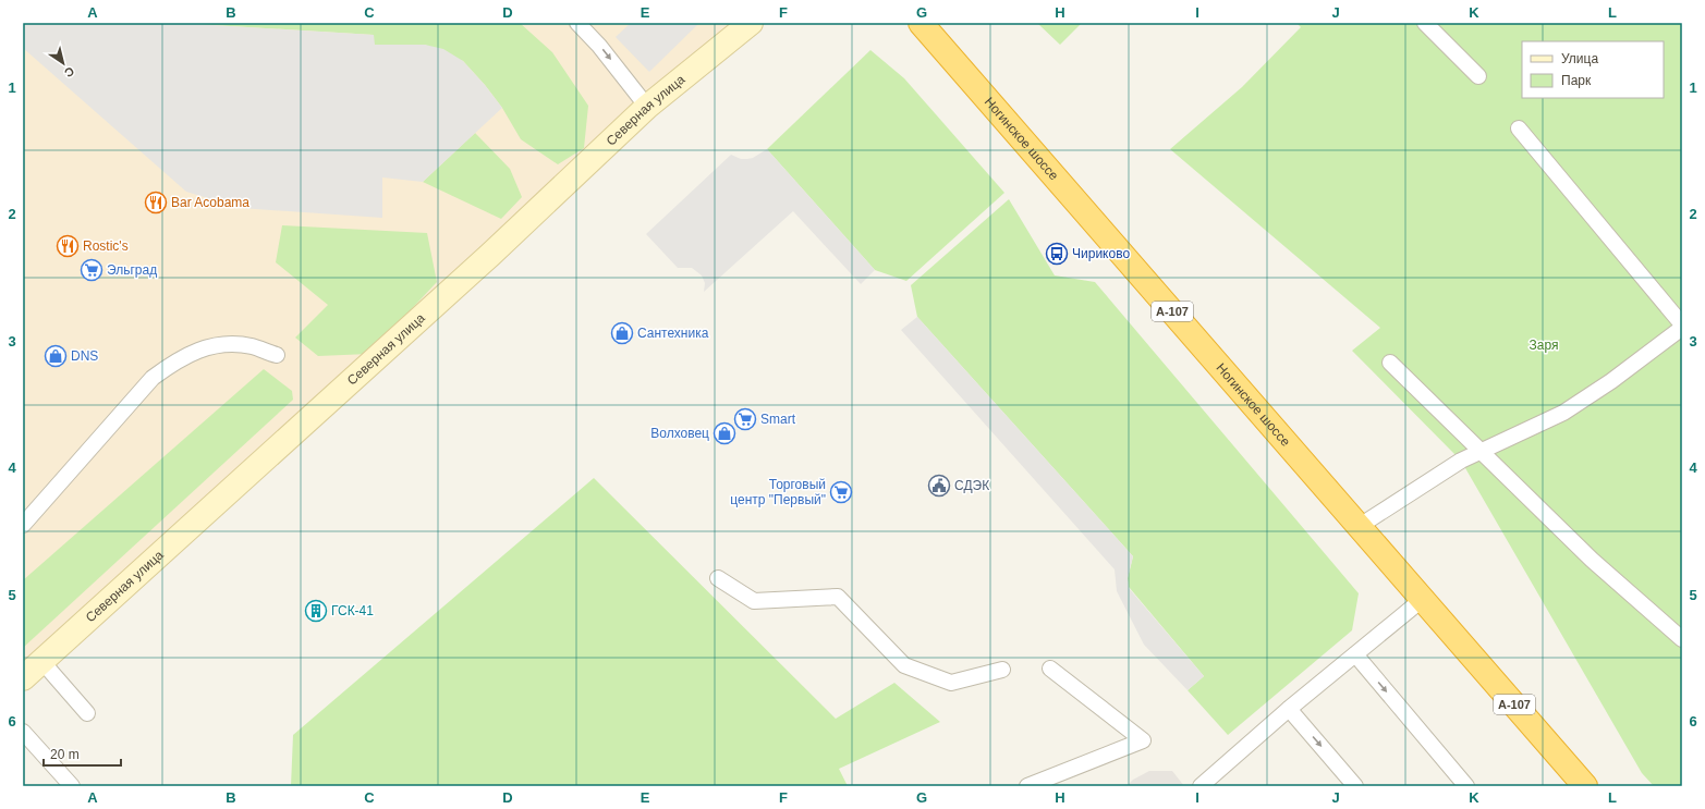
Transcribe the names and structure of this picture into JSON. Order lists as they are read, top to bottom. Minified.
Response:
{"streets":{"highway":["Ногинское шоссе","А-107"],"main road":["Северная улица"]},"parks":["Заря"],"places":{"restaurant":["Bar Acobama","Rostic's"],"bus stop":["Чириково"],"supermarket":["Эльград","Smart","Торговый центр \"Первый\""],"shop":["Сантехника","DNS","Волховец"],"public building":["СДЭК"],"building":["ГСК-41"]},"legend":["Улица","Парк"],"scale_bar":"20 m","north":"bottom right","grid":{"columns":["A","B","C","D","E","F","G","H","I","J","K","L"],"rows":["1","2","3","4","5","6"]}}
